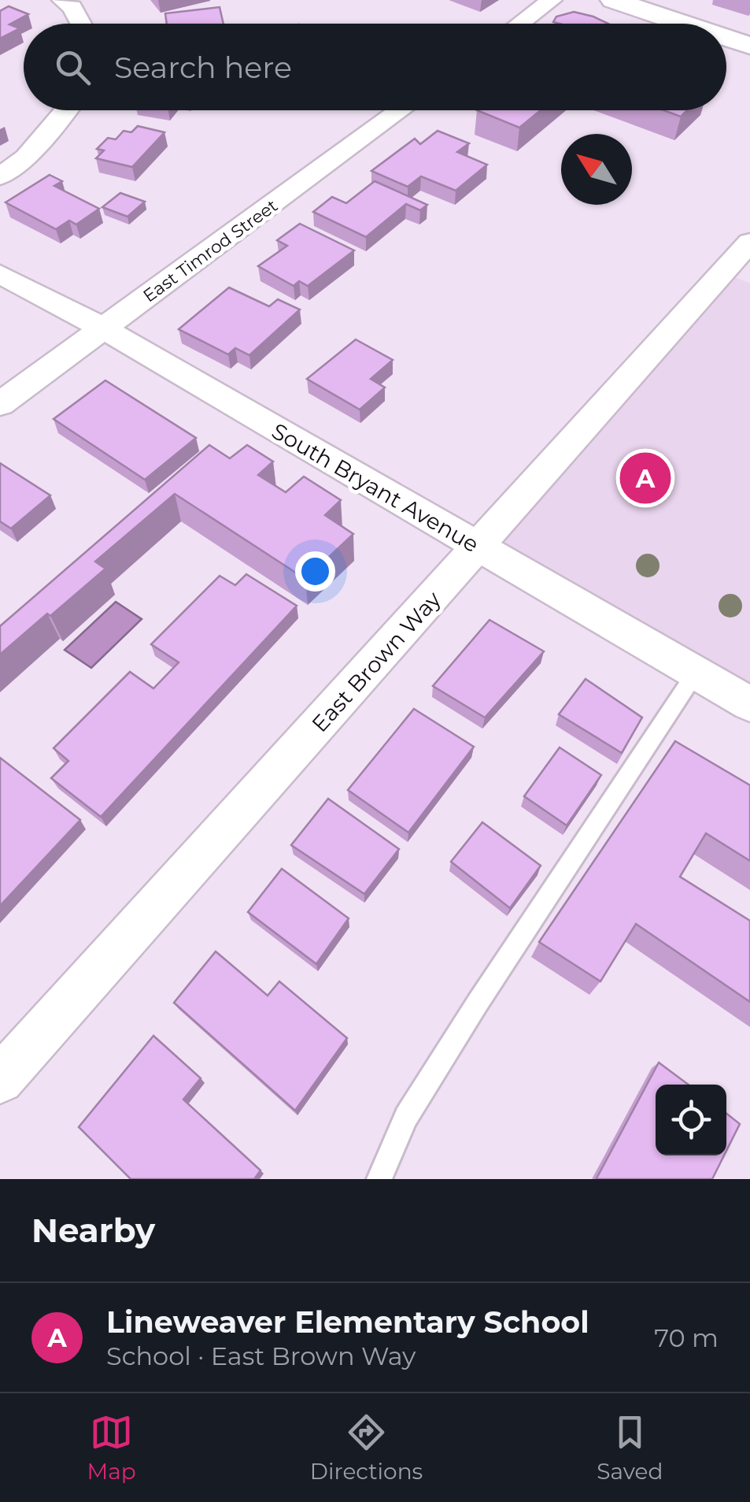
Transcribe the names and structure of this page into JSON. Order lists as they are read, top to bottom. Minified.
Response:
{"streets":{"street":["East Timrod Street","South Bryant Avenue","East Brown Way"]},"crossings":[["East Timrod Street","South Bryant Avenue"],["South Bryant Avenue","East Brown Way"]],"north":"top left","page":{"search":"Search here","pins":"A","heading":"Nearby","list":[{"mark":"A","name":"Lineweaver Elementary School","note":"School · East Brown Way","value":"70 m"}],"nav":["Map","Directions","Saved"]}}
